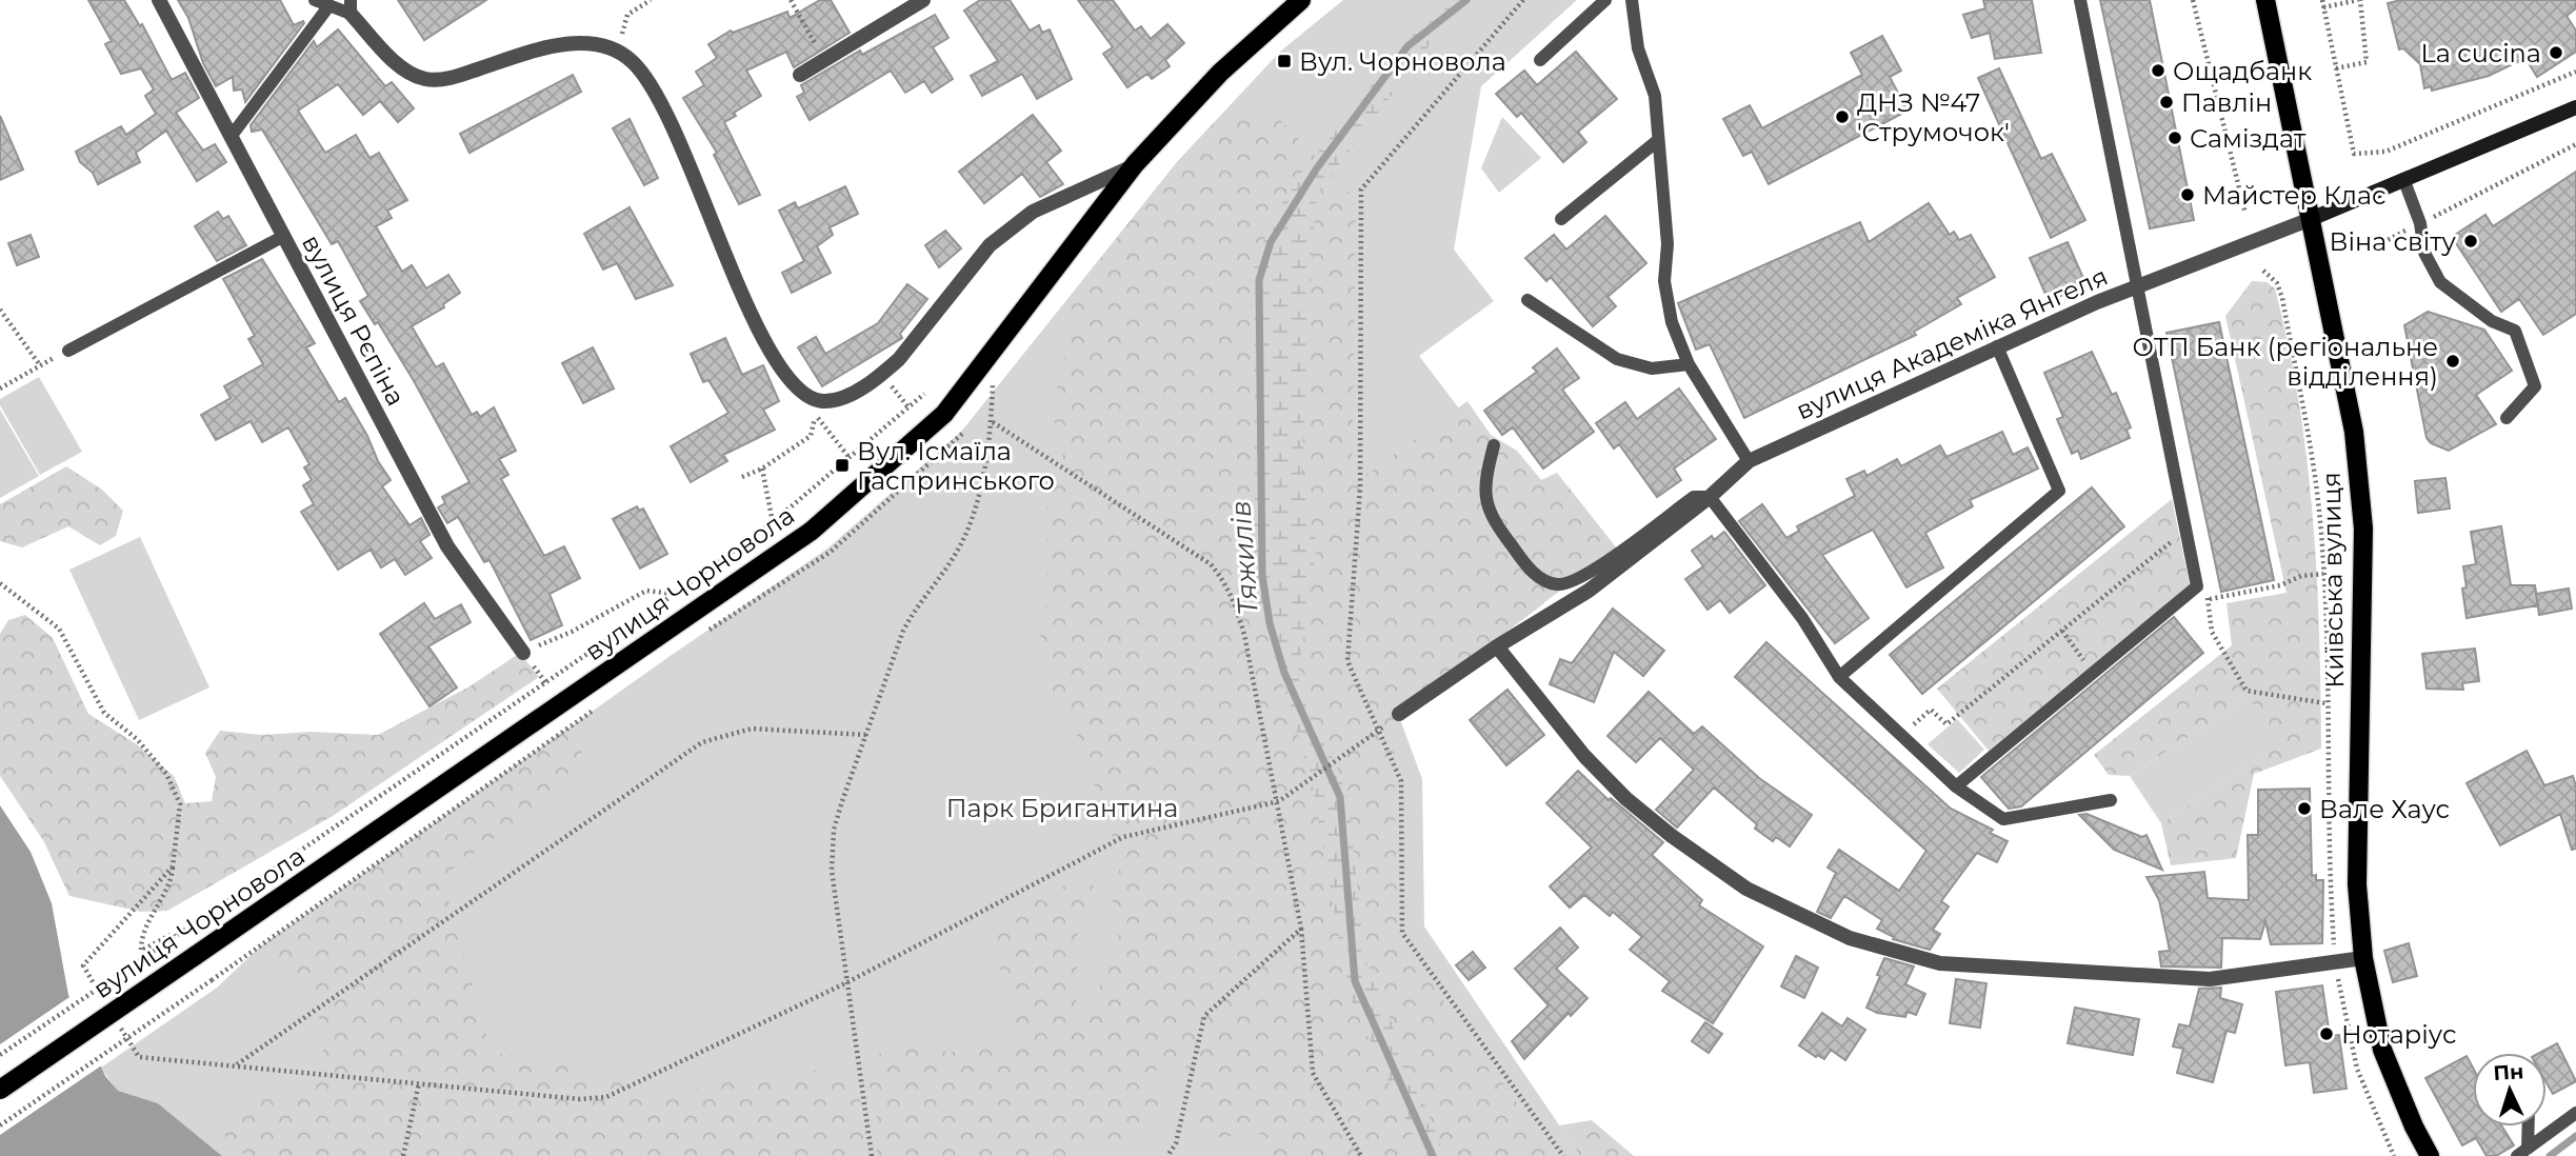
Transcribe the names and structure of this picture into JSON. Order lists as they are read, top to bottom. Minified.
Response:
{"streets":{"main road":["вулиця Академіка Янгеля","Київська вулиця","вулиця Чорновола"],"street":["вулиця Рєпіна"]},"crossings":[["вулиця Академіка Янгеля","Київська вулиця"]],"water":["Тяжилів"],"parks":["Парк Бригантина"],"places":{"other":["La cucina","Ощадбанк","Павлін","ДНЗ №47 'Струмочок'","Саміздат","Майстер Клас","Віна світу","ОТП Банк (регіональне відділення)","Вале Хаус","Нотаріус"],"transit":["Вул. Чорновола","Вул. Ісмаїла Гаспринського"]},"north":"top"}
